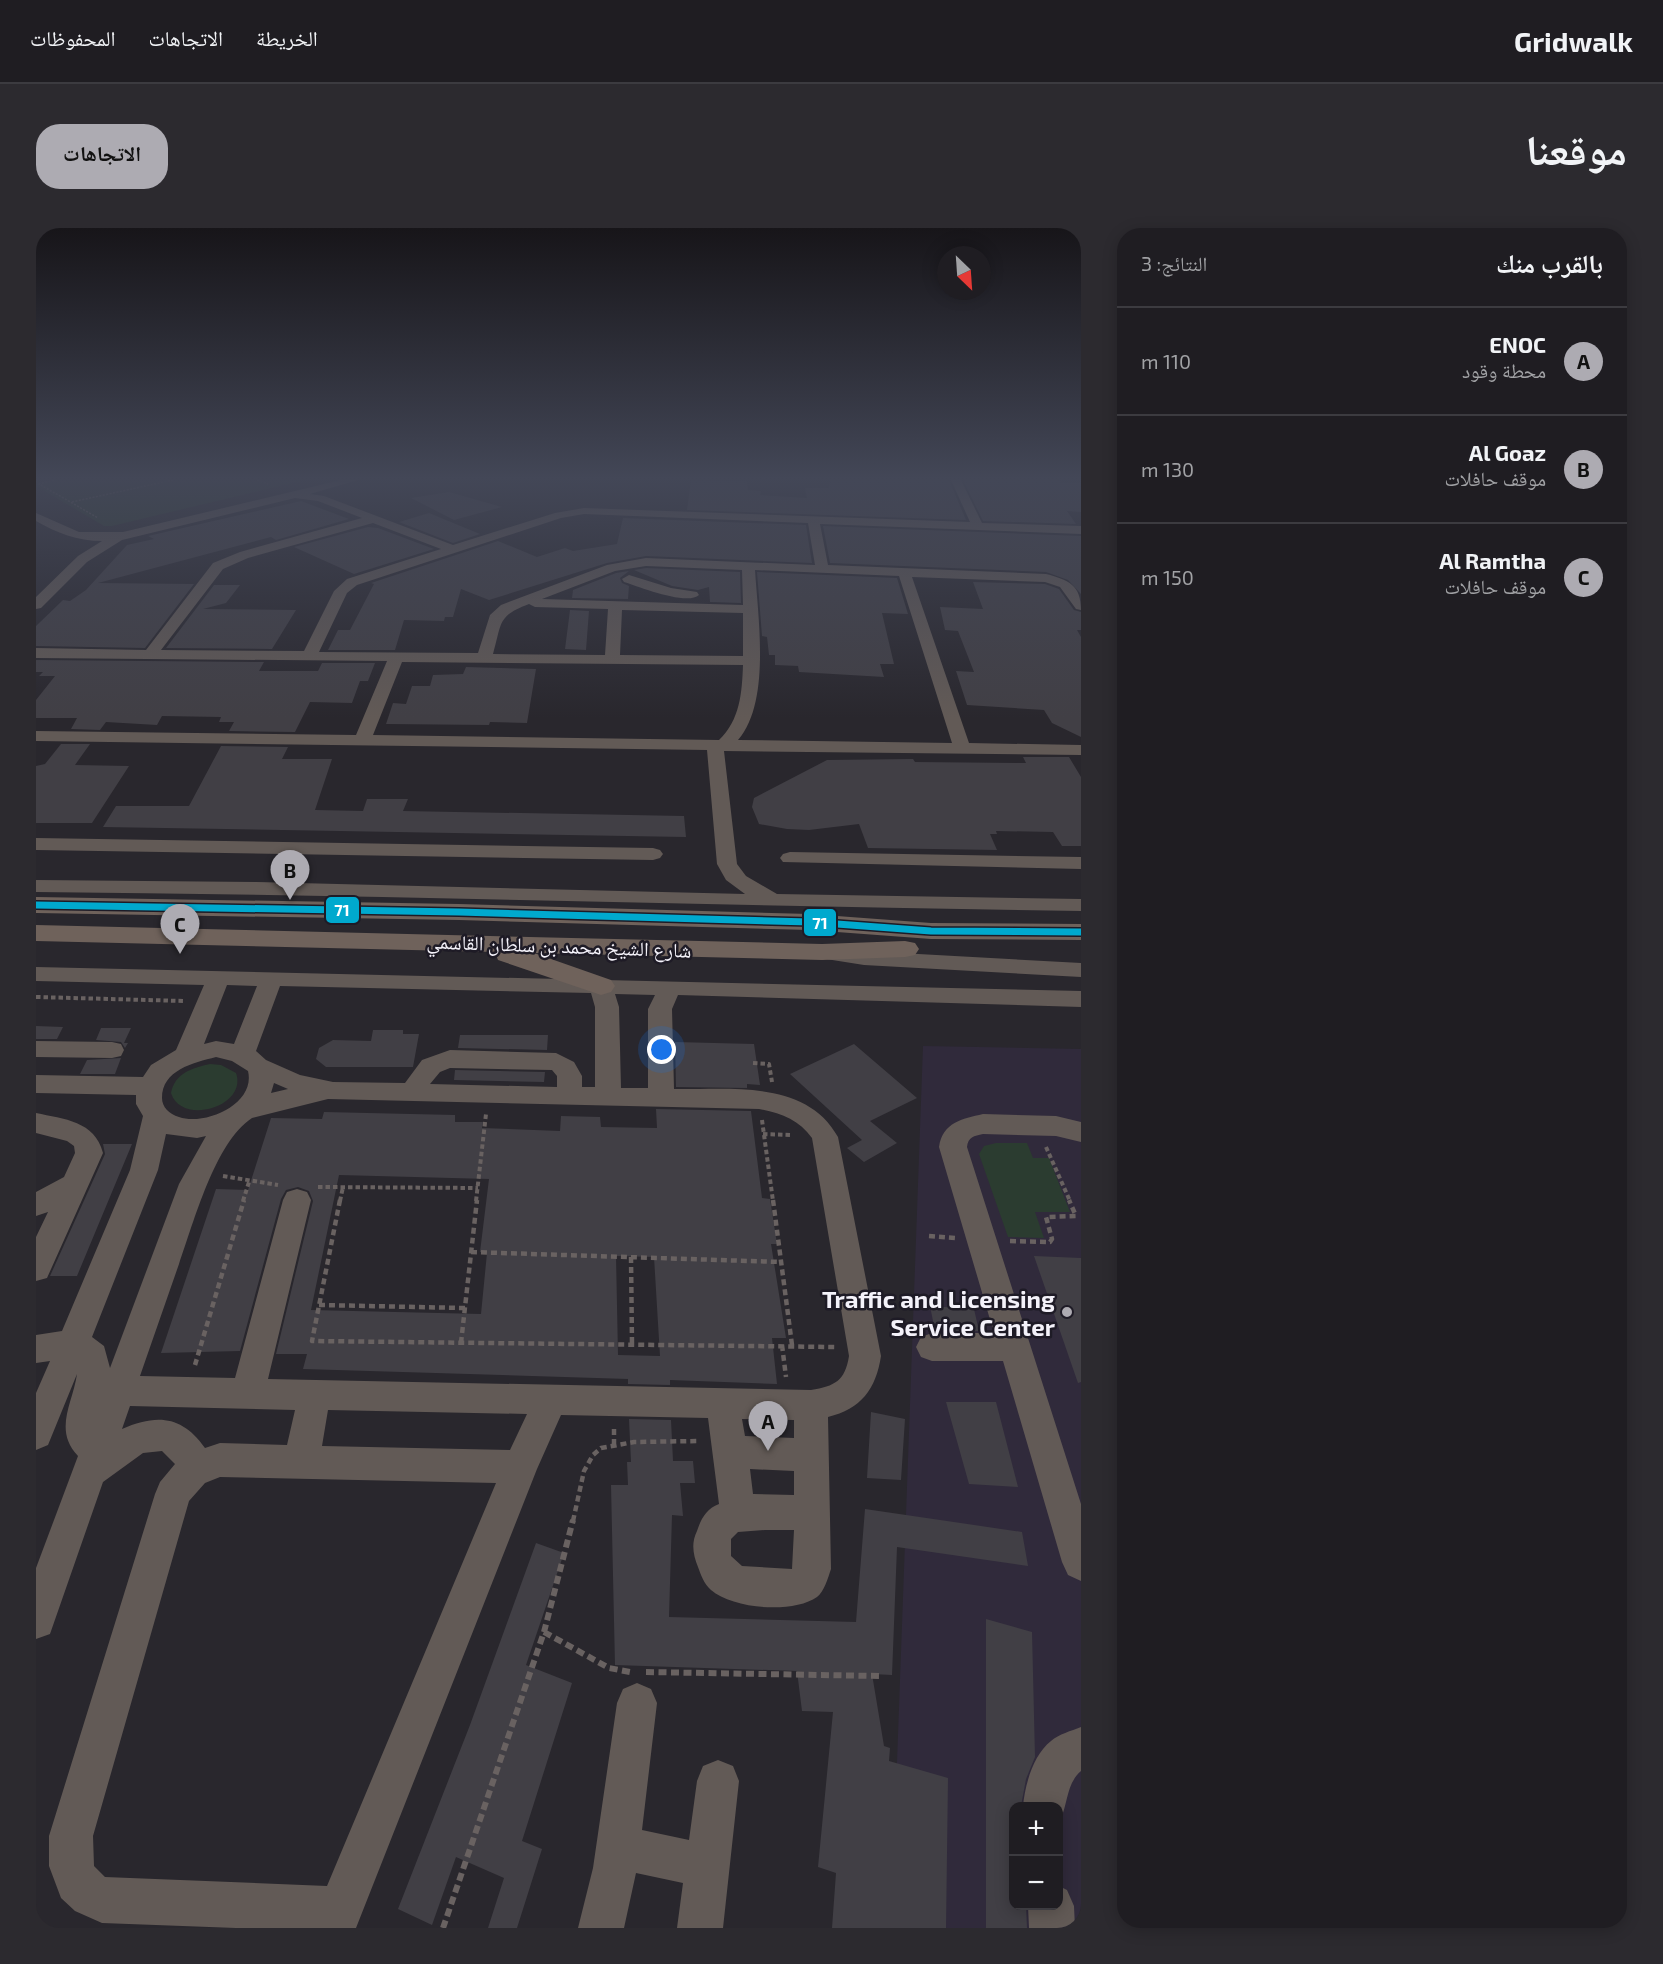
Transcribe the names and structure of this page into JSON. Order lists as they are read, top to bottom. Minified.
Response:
{"streets":{"main road":["شارع الشيخ محمد بن سلطان القاسمي"]},"places":["Traffic and Licensing Service Center"],"lines":["transit line 71"],"north":"bottom right","page":{"header":"Gridwalk","nav":["الخريطة","الاتجاهات","المحفوظات"],"title":"موقعنا","buttons":"الاتجاهات","heading":["بالقرب منك","النتائج: 3"],"list":[{"mark":"A","name":"ENOC","note":"محطة وقود","value":"110 m"},{"mark":"B","name":"Al Goaz","note":"موقف حافلات","value":"130 m"},{"mark":"C","name":"Al Ramtha","note":"موقف حافلات","value":"150 m"}],"pins":["B","C","A"],"map_buttons":["+","−"]}}
